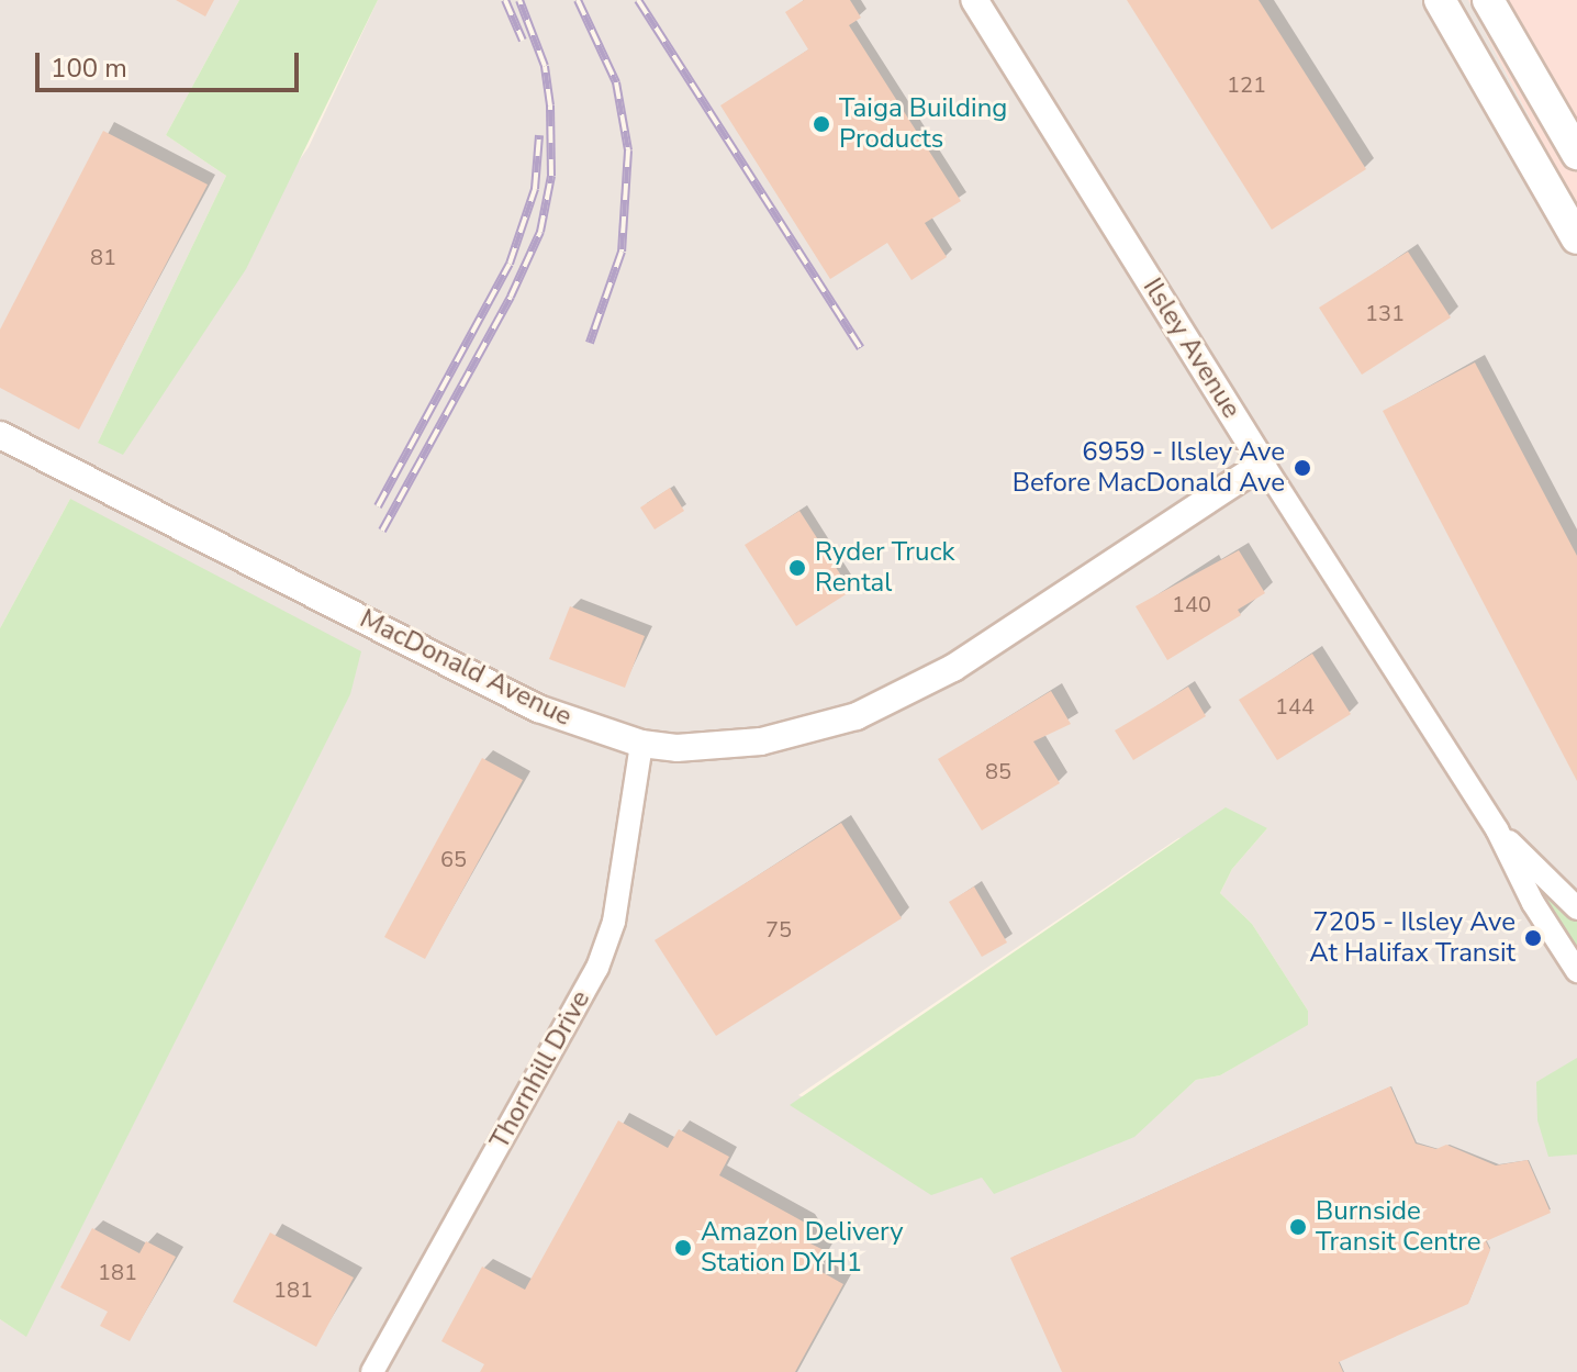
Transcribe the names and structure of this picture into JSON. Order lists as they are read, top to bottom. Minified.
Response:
{"streets":{"street":["Ilsley Avenue","MacDonald Avenue","Thornhill Drive"]},"crossings":[["Ilsley Avenue","MacDonald Avenue"],["MacDonald Avenue","Thornhill Drive"]],"places":["Taiga Building Products","6959 - Ilsley Ave Before MacDonald Ave","Ryder Truck Rental","7205 - Ilsley Ave At Halifax Transit","Burnside Transit Centre","Amazon Delivery Station DYH1"],"house_numbers":["121","81","131","140","144","85","65","75","181","181"],"scale_bar":"100 m"}
